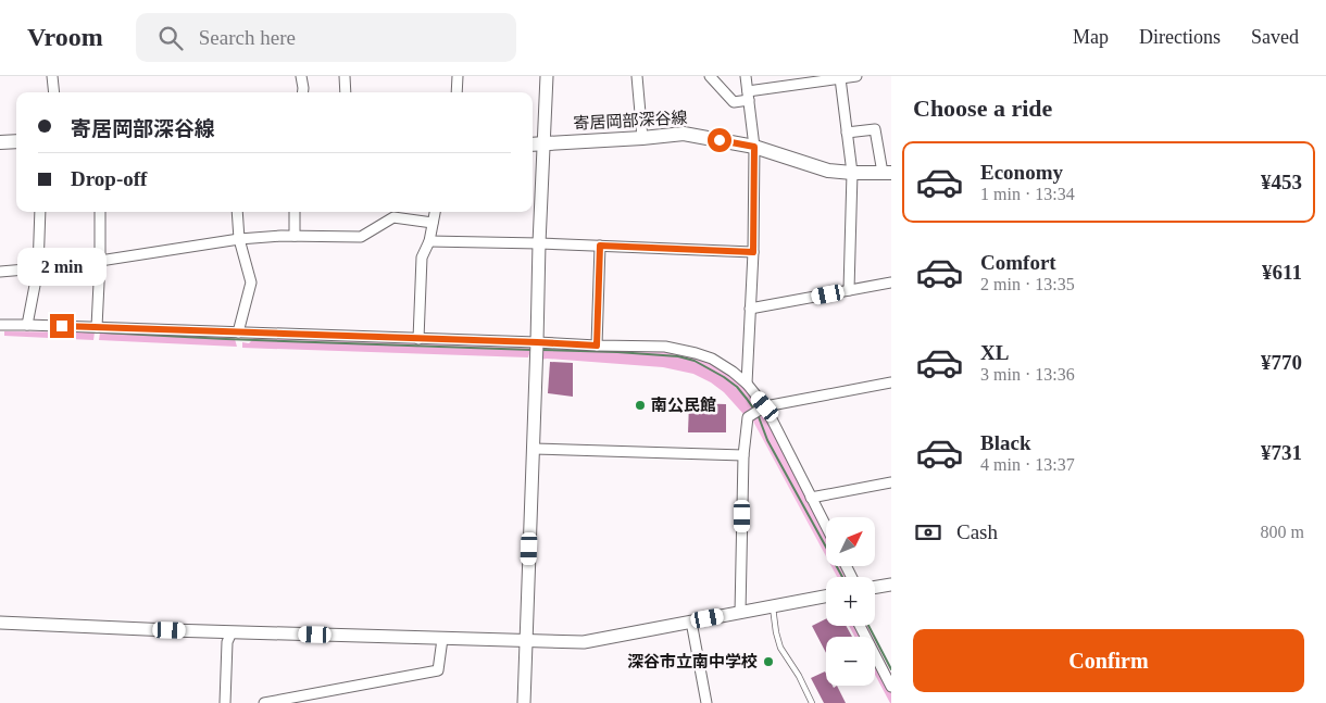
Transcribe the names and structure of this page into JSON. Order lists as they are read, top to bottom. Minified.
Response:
{"streets":{"main road":["寄居岡部深谷線"]},"places":["南公民館","深谷市立南中学校"],"north":"top right","page":{"header":"Vroom","search":"Search here","nav":["Map","Directions","Saved"],"heading":"Choose a ride","banner":["寄居岡部深谷線","Drop-off"],"list":[{"name":"Economy","note":"1 min · 13:34","value":"¥453"},{"name":"Comfort","note":"2 min · 13:35","value":"¥611"},{"name":"XL","note":"3 min · 13:36","value":"¥770"},{"name":"Black","note":"4 min · 13:37","value":"¥731"}],"bubble":"2 min","pay":["Cash","800 m"],"map_buttons":["+","−"],"buttons":"Confirm"}}
